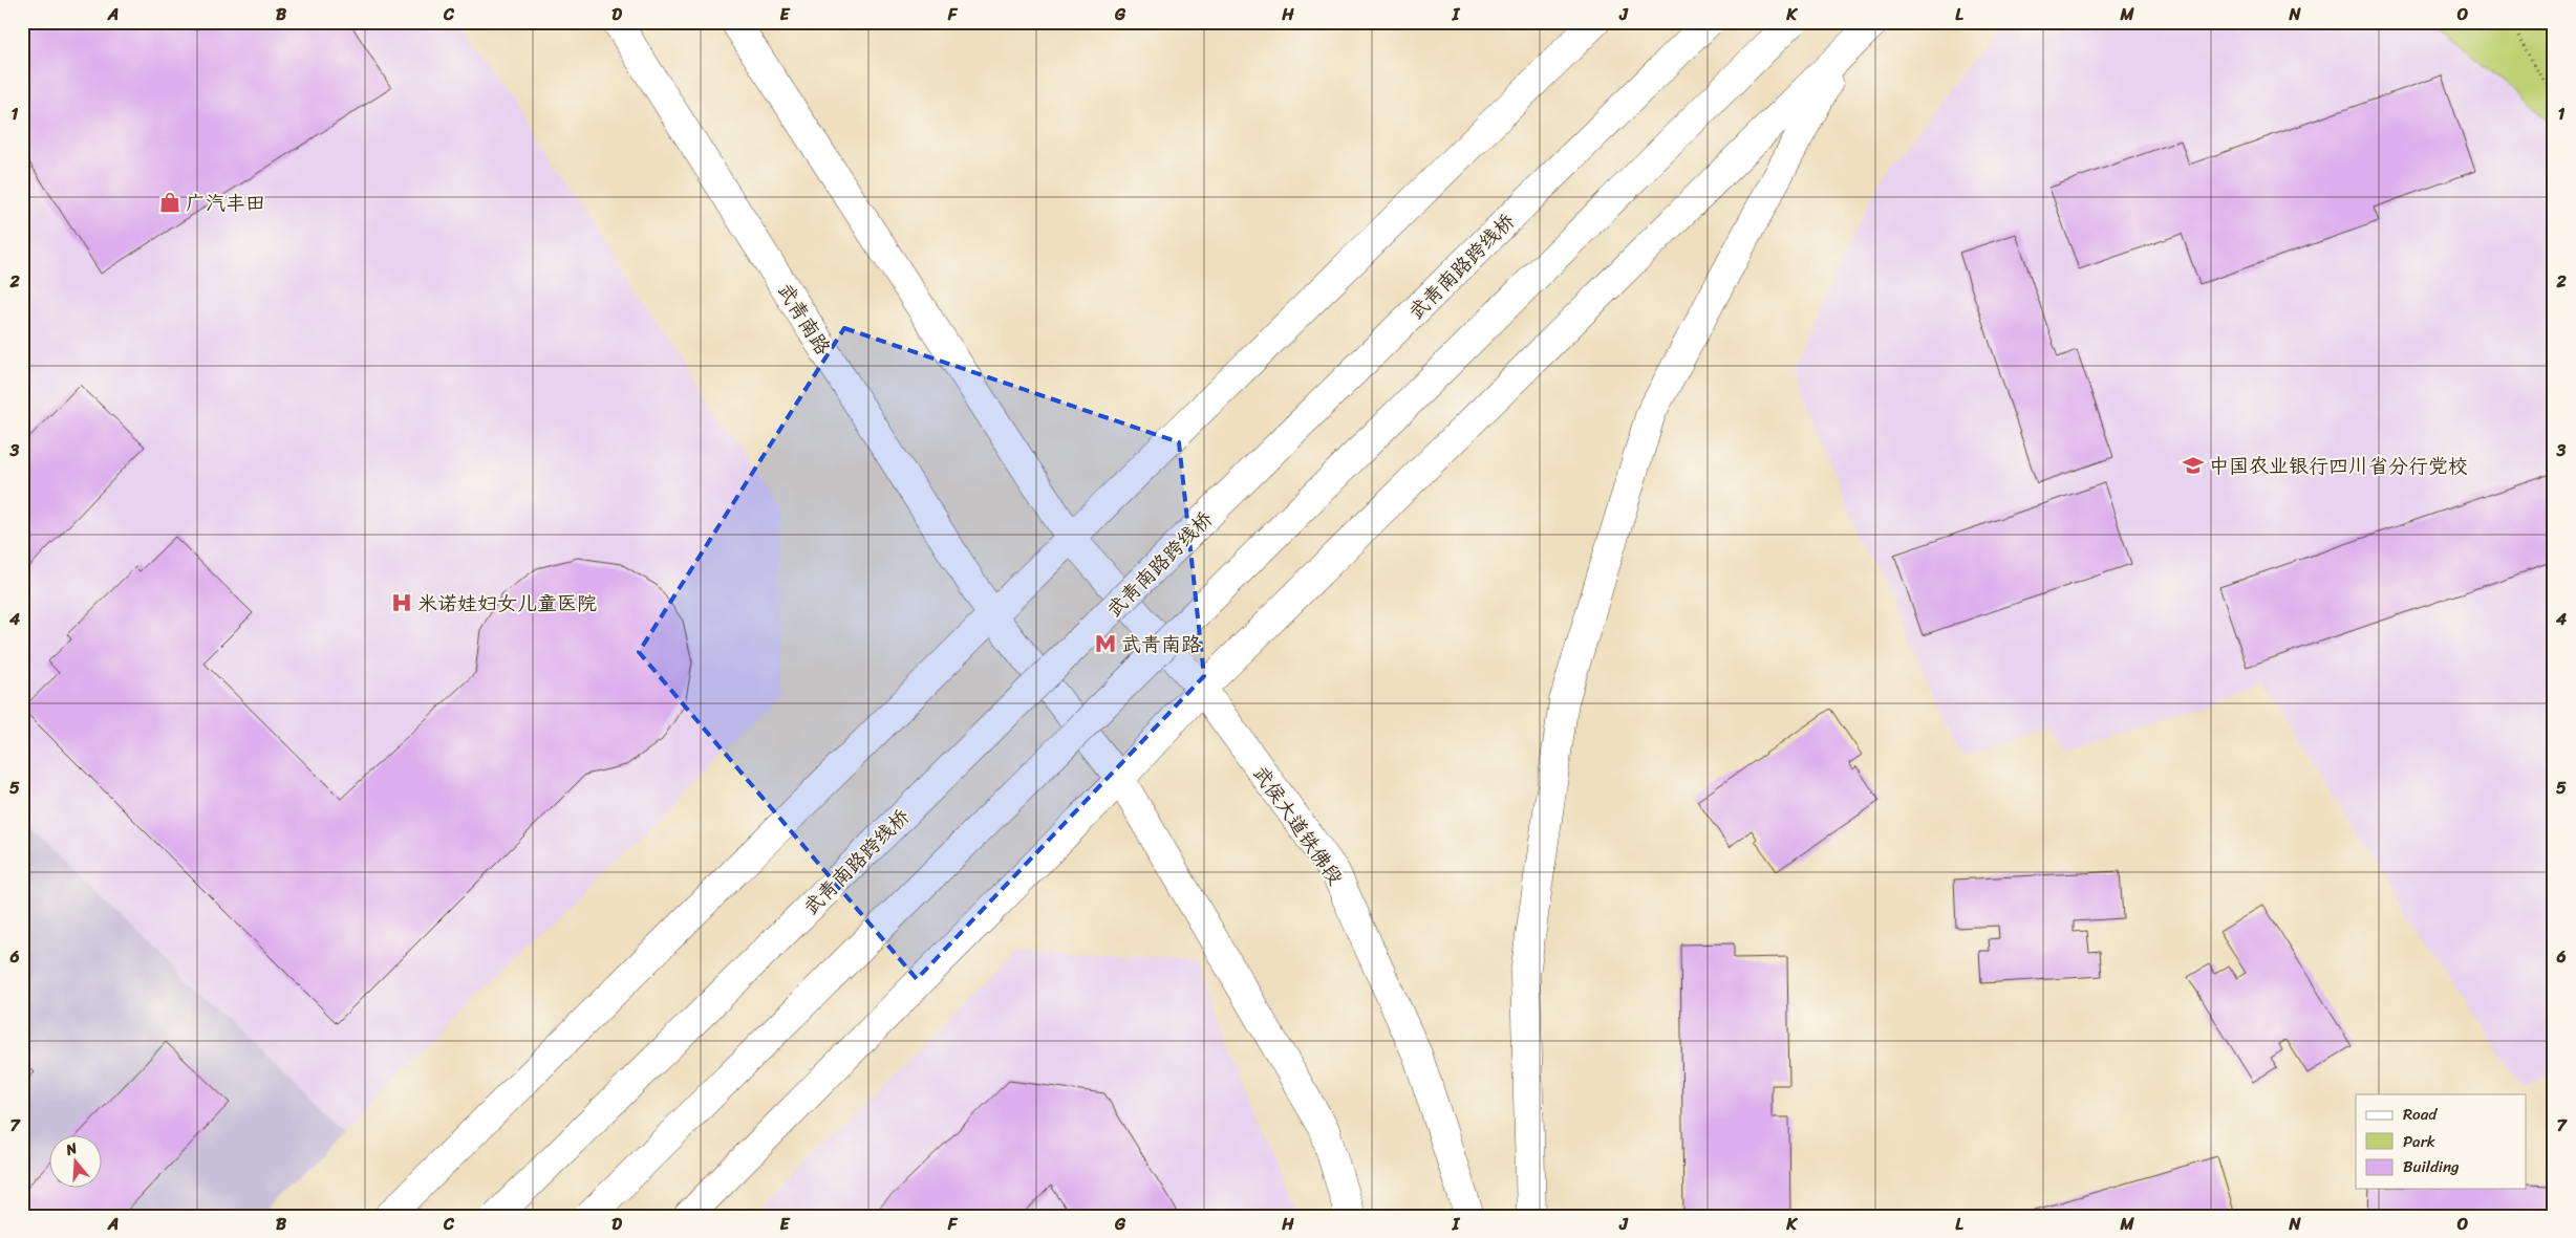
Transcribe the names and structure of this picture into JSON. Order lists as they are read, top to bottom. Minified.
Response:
{"streets":{"main road":["武青南路跨线桥","武青南路","武侯大道铁佛段"]},"places":{"shop":["广汽丰田"],"school or university":["中国农业银行四川省分行党校"],"hospital":["米诺娃妇女儿童医院"],"metro station":["武青南路"]},"legend":["Road","Park","Building"],"north":"top","grid":{"columns":["A","B","C","D","E","F","G","H","I","J","K","L","M","N","O"],"rows":["1","2","3","4","5","6","7"]}}
